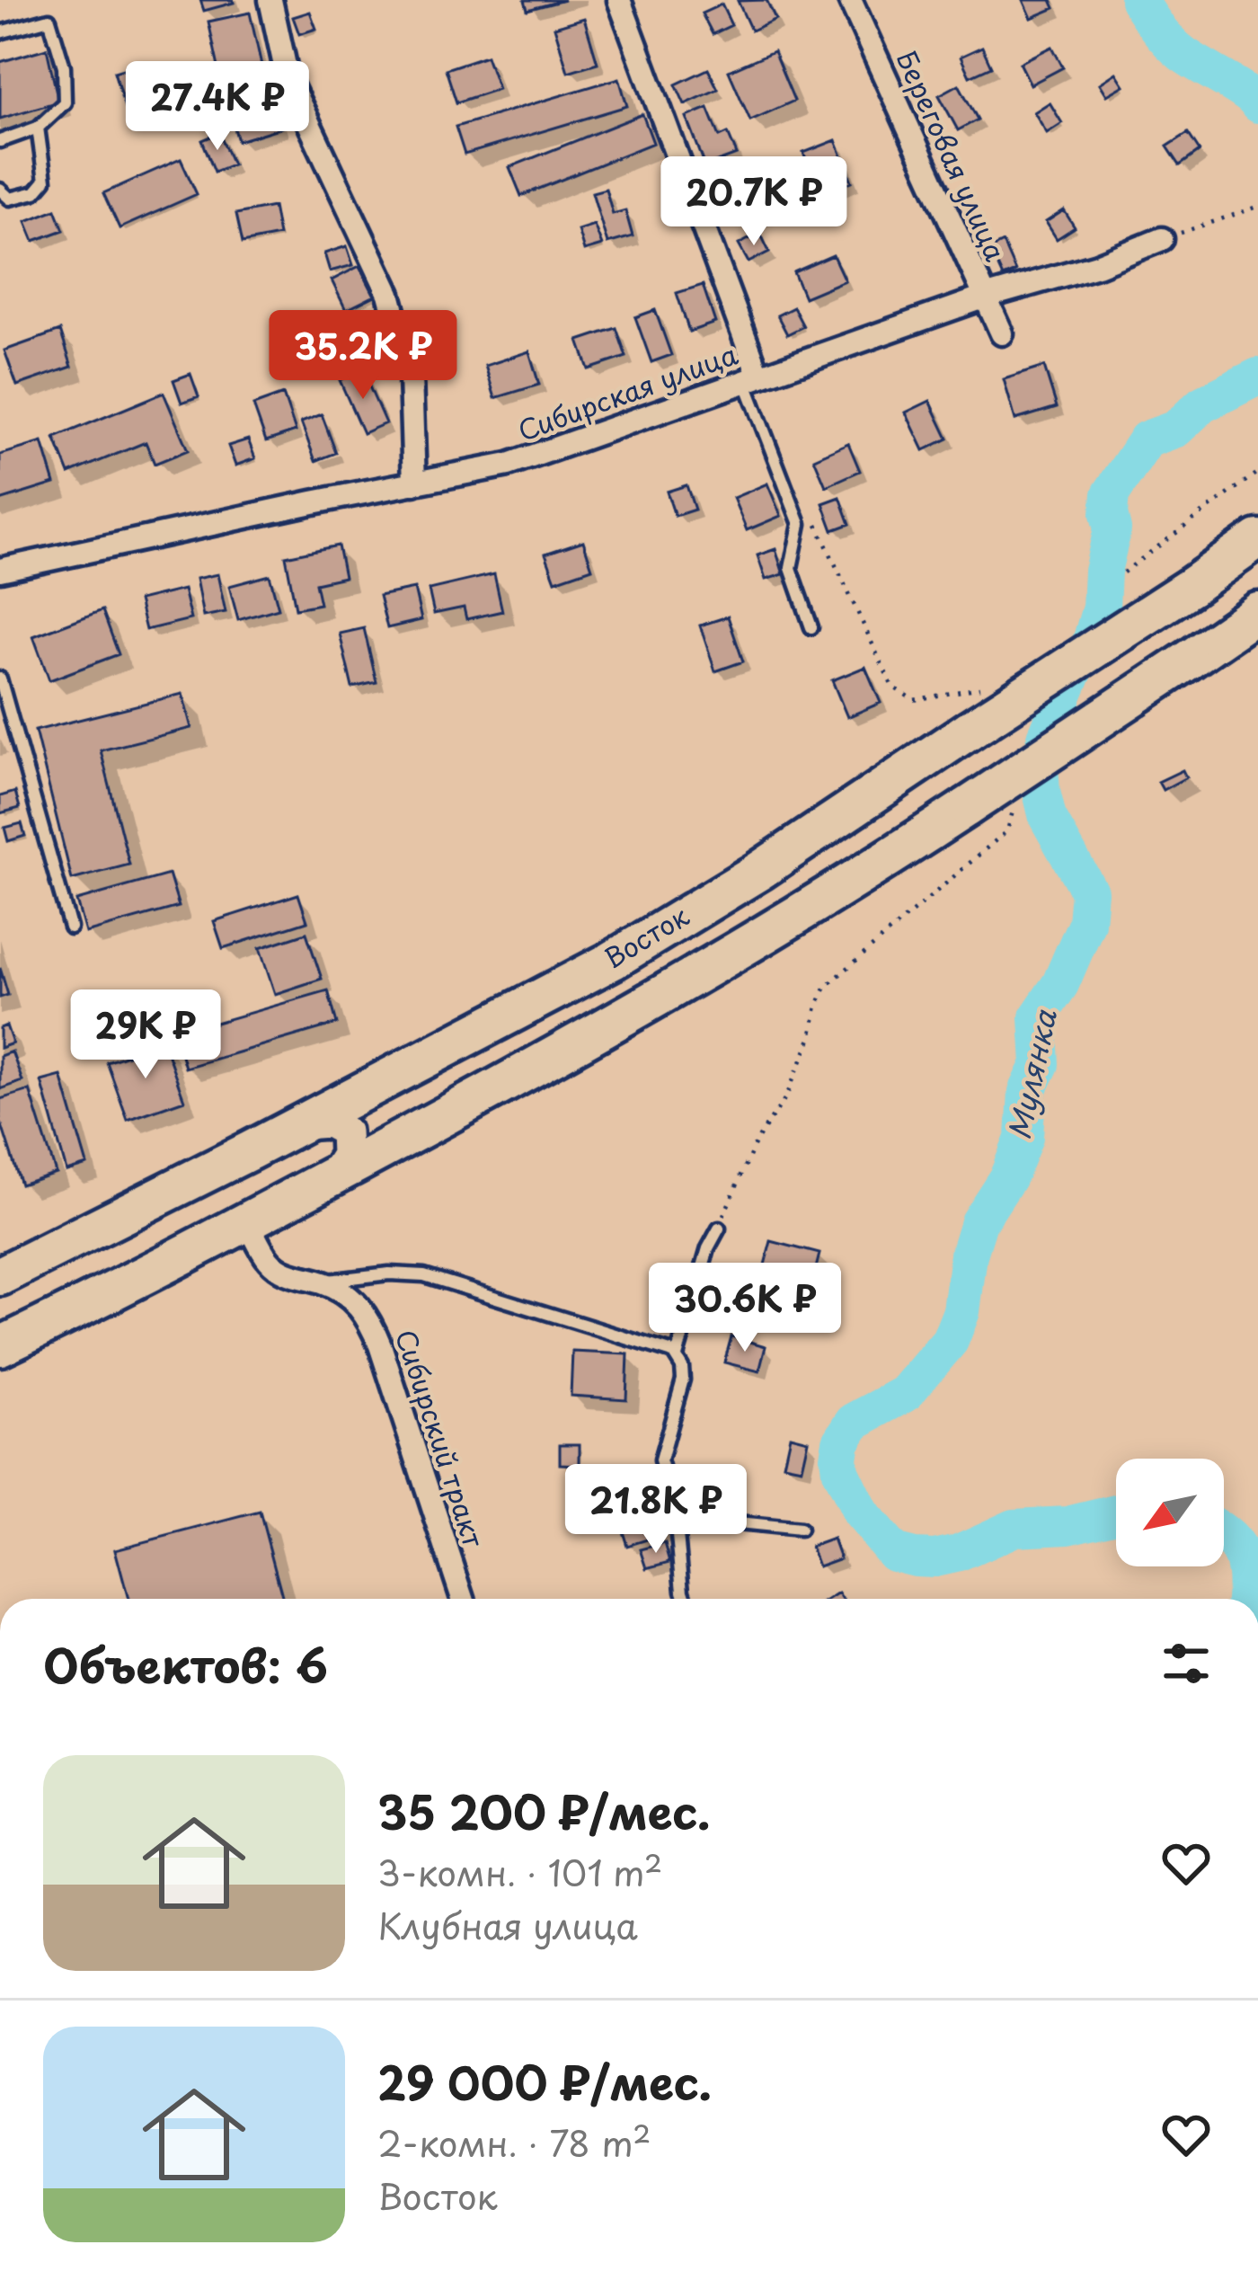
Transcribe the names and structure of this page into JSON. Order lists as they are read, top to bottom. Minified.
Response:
{"streets":{"highway":["Восток"],"street":["Береговая улица","Сибирская улица","Сибирский тракт"]},"crossings":[["Береговая улица","Сибирская улица"]],"water":["Мулянка"],"north":"bottom left","page":{"price":["27.4K ₽","20.7K ₽","35.2K ₽","29K ₽","30.6K ₽","21.8K ₽"],"heading":"Объектов: 6","list":[{"name":"35 200 ₽/мес.","note":"3-комн. · 101 m² · Клубная улица"},{"name":"29 000 ₽/мес.","note":"2-комн. · 78 m² · Восток"}]}}
